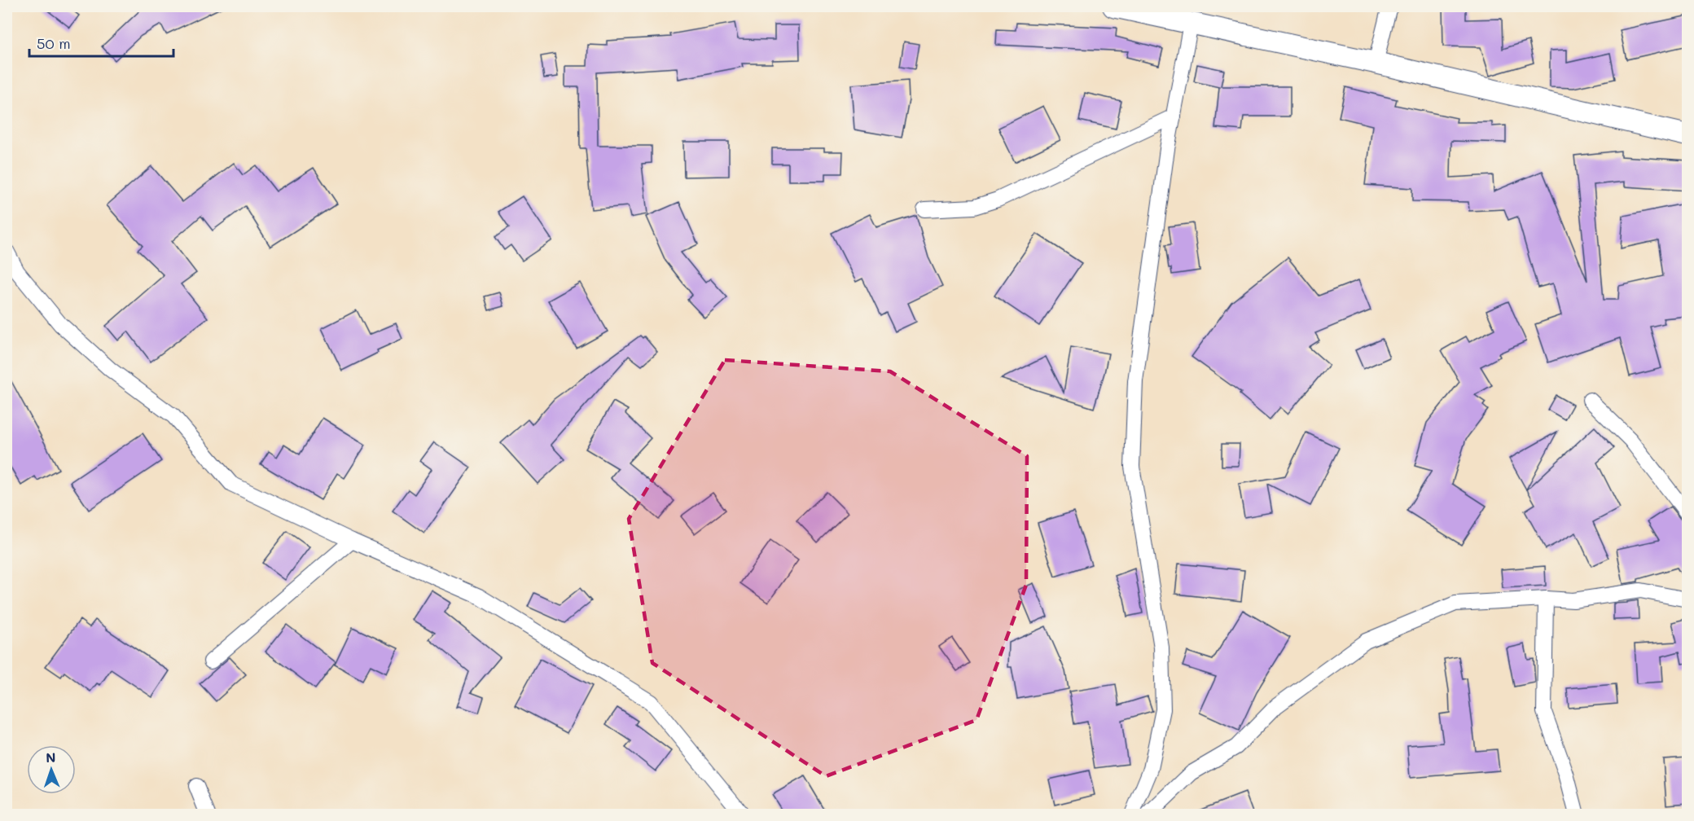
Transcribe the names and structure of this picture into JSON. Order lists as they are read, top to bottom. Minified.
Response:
{"scale_bar":"50 m","north":"top"}
